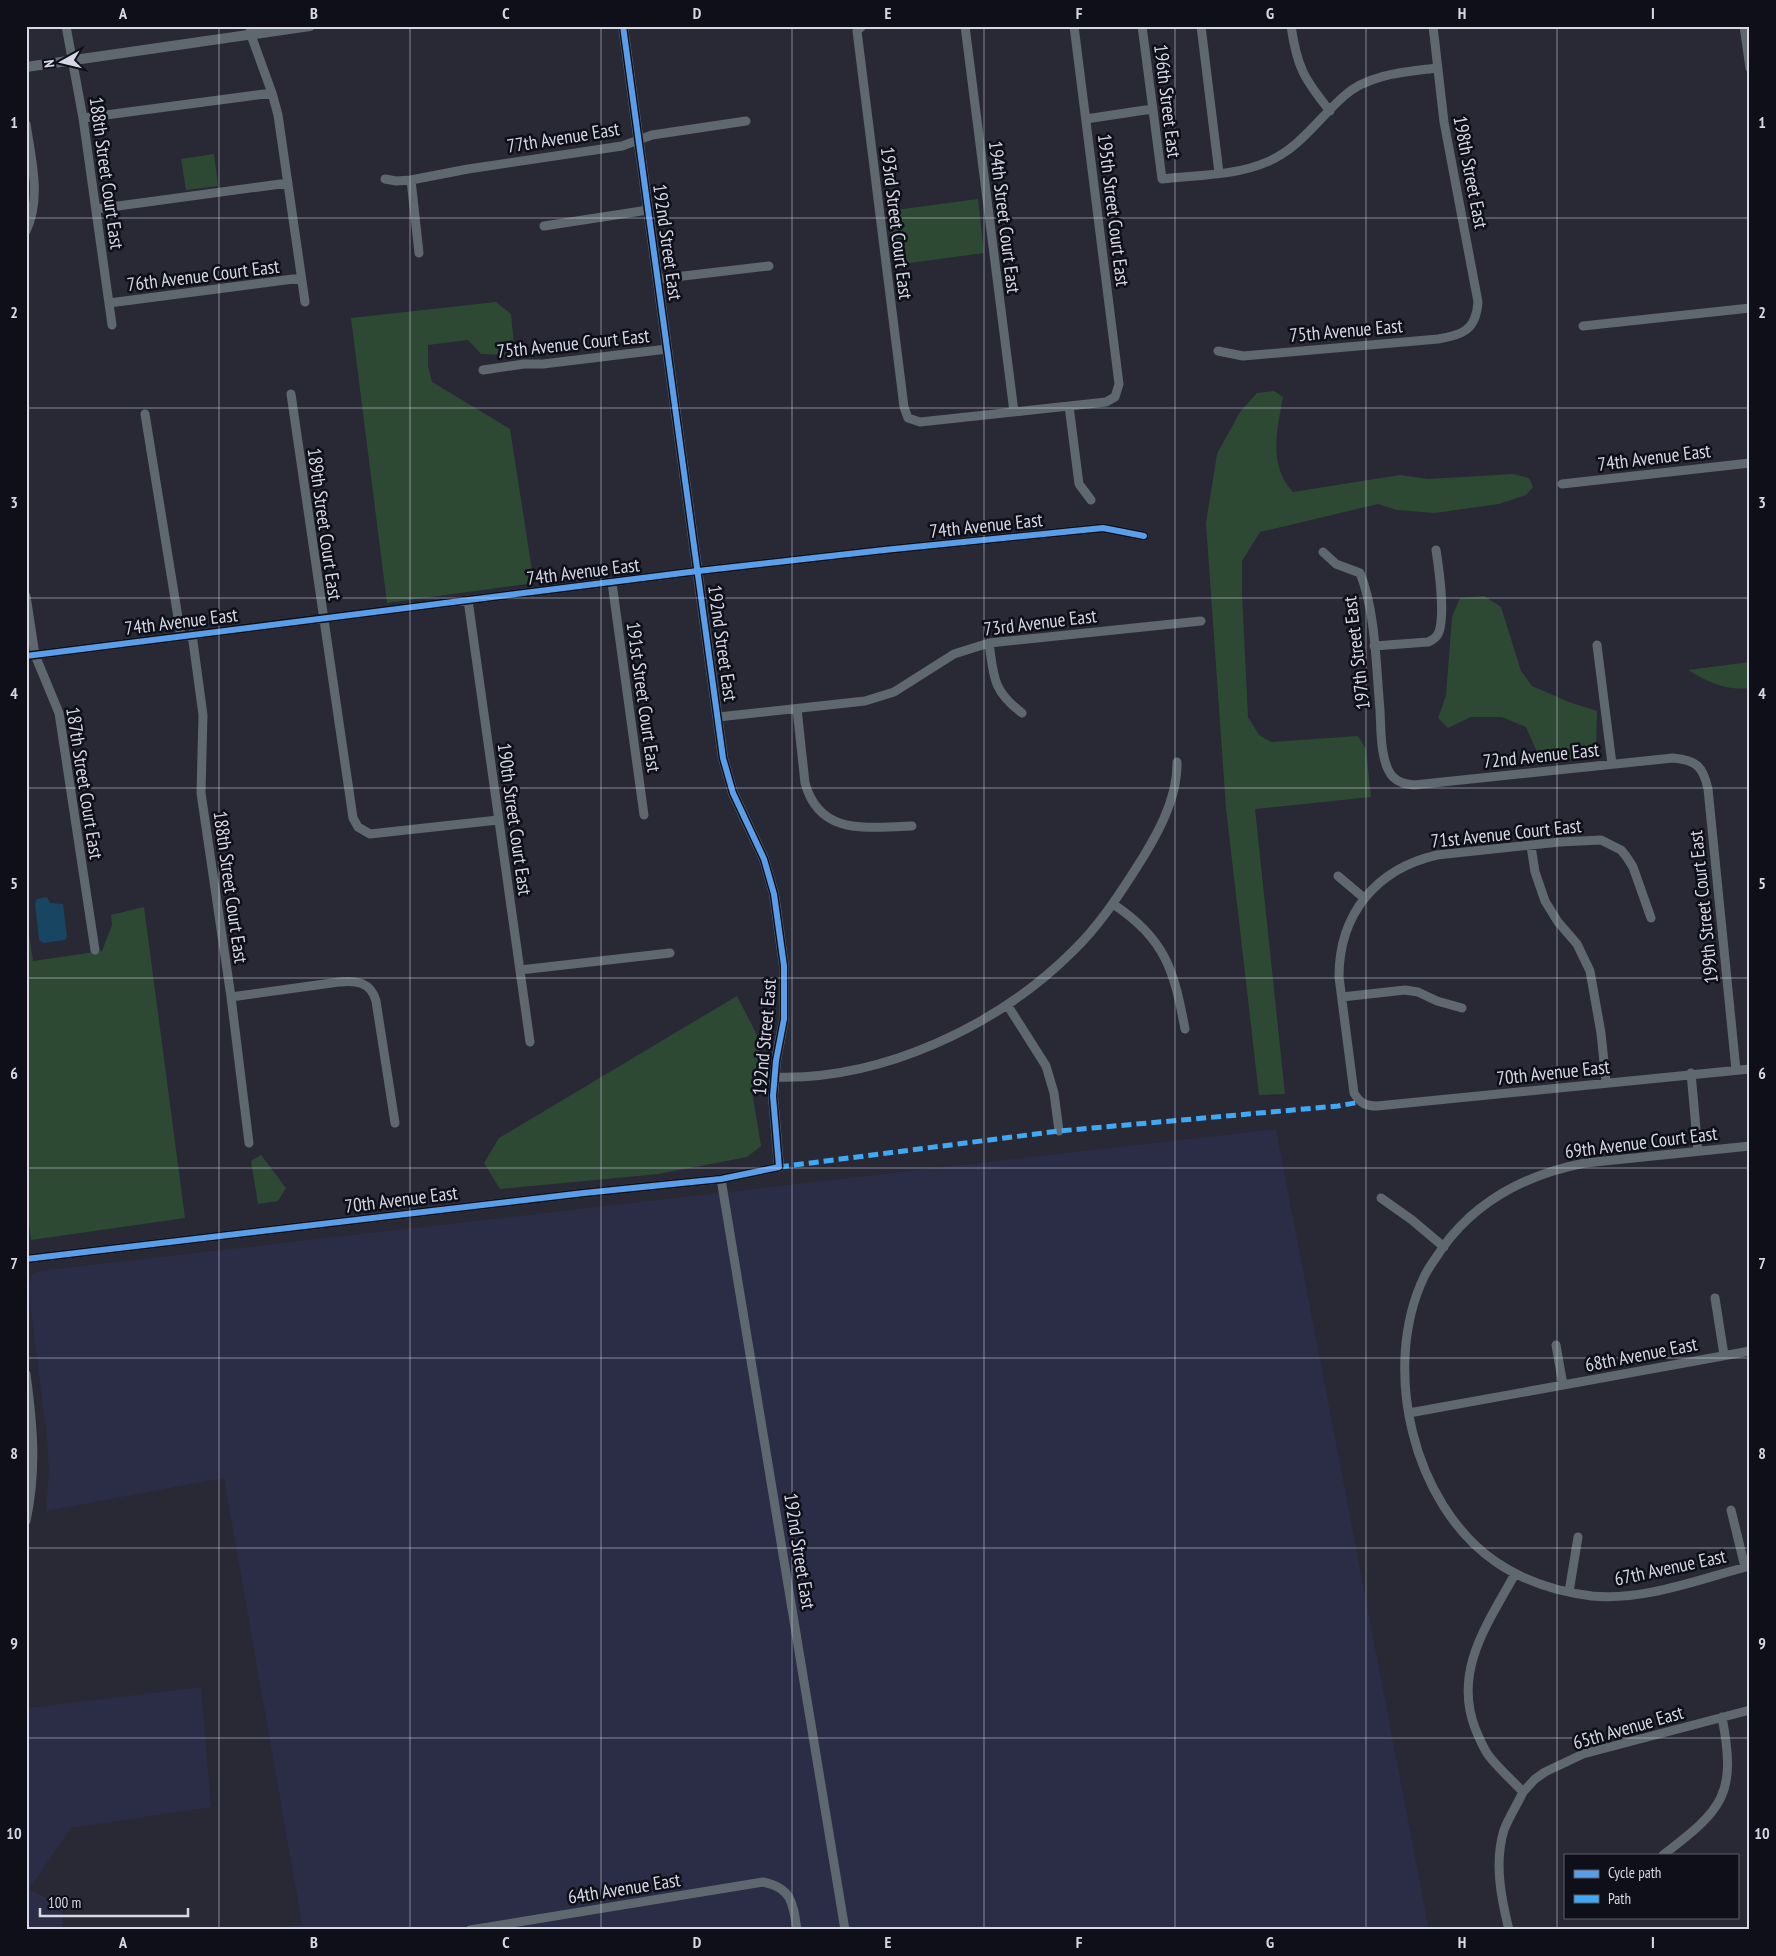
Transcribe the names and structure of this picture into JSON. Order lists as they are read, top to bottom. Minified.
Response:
{"streets":{"street":["196th Street East","77th Avenue East","198th Street East","188th Street Court East","195th Street Court East","194th Street Court East","193rd Street Court East","192nd Street East","76th Avenue Court East","75th Avenue East","75th Avenue Court East","74th Avenue East","189th Street Court East","73rd Avenue East","197th Street East","191st Street Court East","72nd Avenue East","187th Street Court East","190th Street Court East","71st Avenue Court East","199th Street Court East","70th Avenue East","69th Avenue Court East","68th Avenue East","67th Avenue East","65th Avenue East","64th Avenue East"]},"crossings":[["77th Avenue East","192nd Street East"],["198th Street East","75th Avenue East"],["188th Street Court East","76th Avenue Court East"],["188th Street Court East","74th Avenue East"],["194th Street Court East","193rd Street Court East"],["192nd Street East","75th Avenue Court East"],["192nd Street East","74th Avenue East"],["192nd Street East","73rd Avenue East"],["192nd Street East","70th Avenue East"],["74th Avenue East","189th Street Court East"],["74th Avenue East","191st Street Court East"],["74th Avenue East","187th Street Court East"],["74th Avenue East","190th Street Court East"],["189th Street Court East","190th Street Court East"],["197th Street East","72nd Avenue East"],["72nd Avenue East","199th Street Court East"],["71st Avenue Court East","70th Avenue East"],["199th Street Court East","70th Avenue East"]],"legend":["Cycle path","Path"],"scale_bar":"100 m","north":"left","grid":{"columns":["A","B","C","D","E","F","G","H","I"],"rows":["1","2","3","4","5","6","7","8","9","10"]}}
